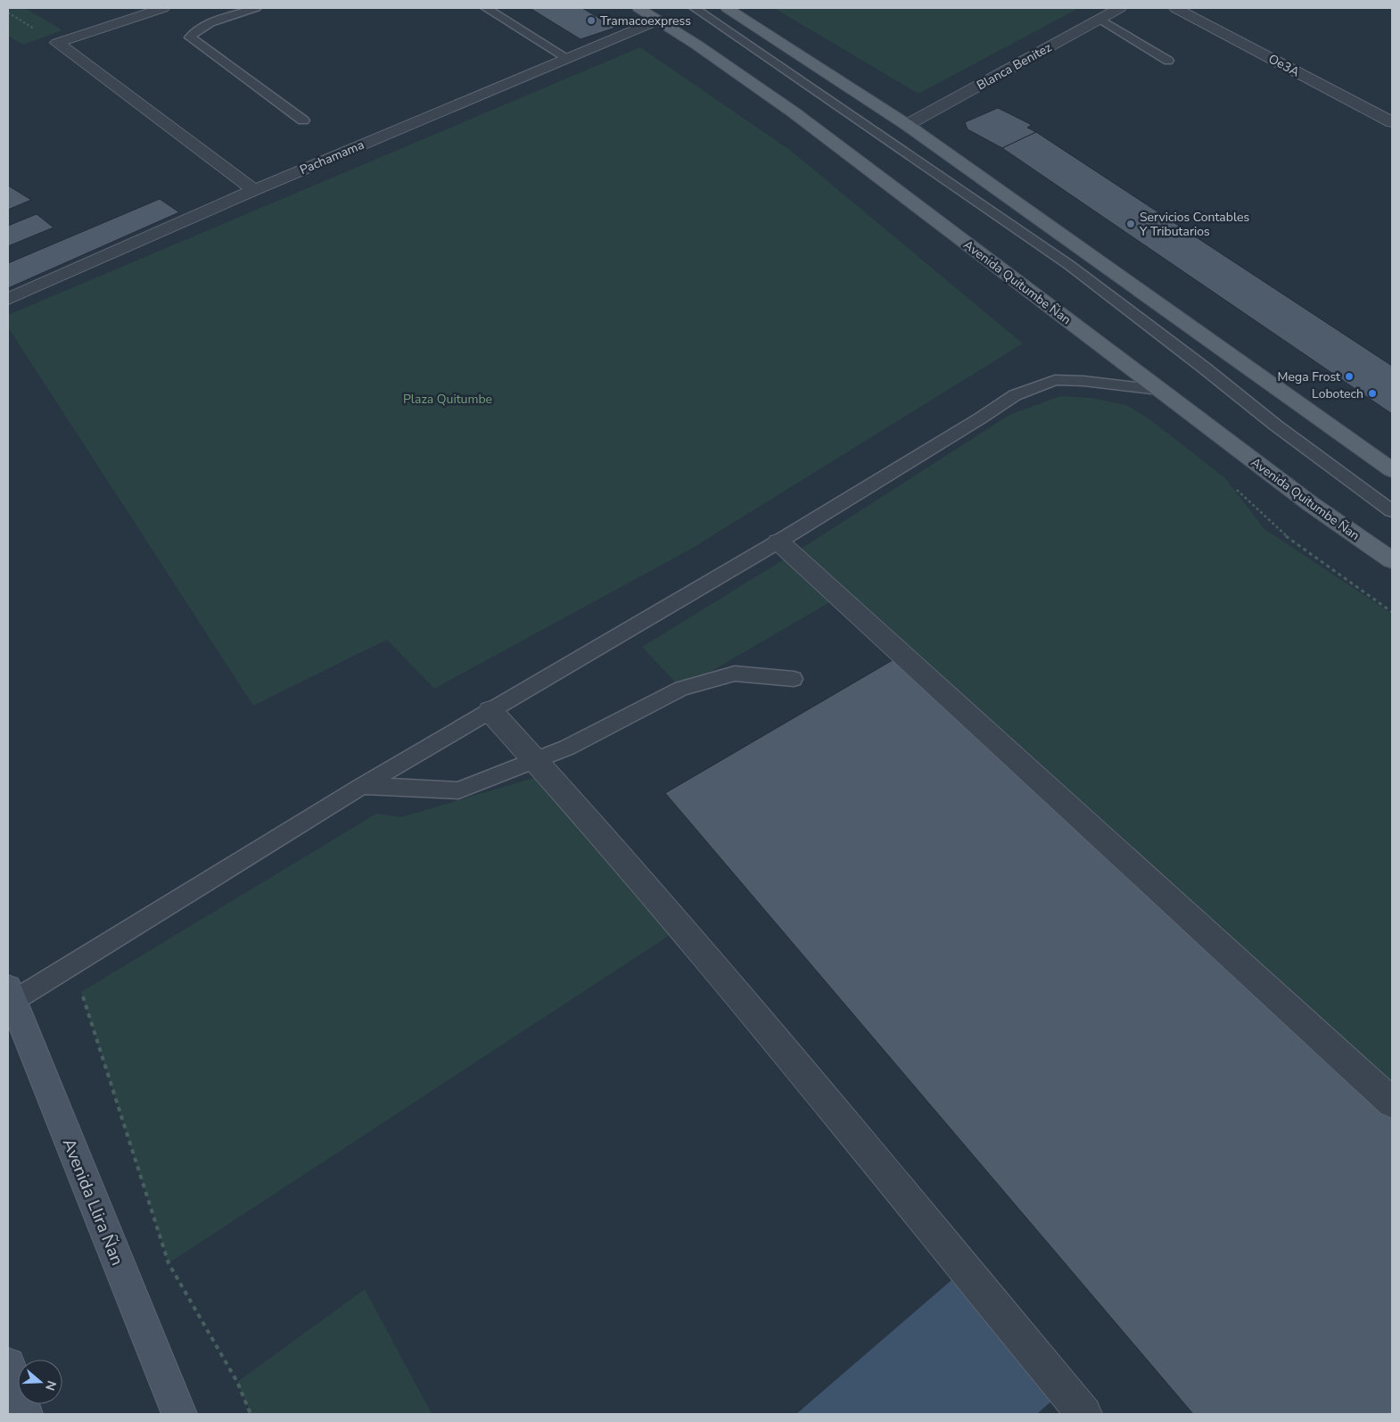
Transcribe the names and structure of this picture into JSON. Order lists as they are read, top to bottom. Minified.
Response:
{"streets":{"main road":["Avenida Quitumbe Ñan"],"street":["Oe3A","Blanca Benitez","Pachamama","Avenida Llira Ñan"]},"crossings":[["Pachamama","Avenida Quitumbe Ñan"]],"parks":["Plaza Quitumbe"],"places":["Tramacoexpress","Servicios Contables Y Tributarios","Mega Frost","Lobotech"],"north":"right"}
